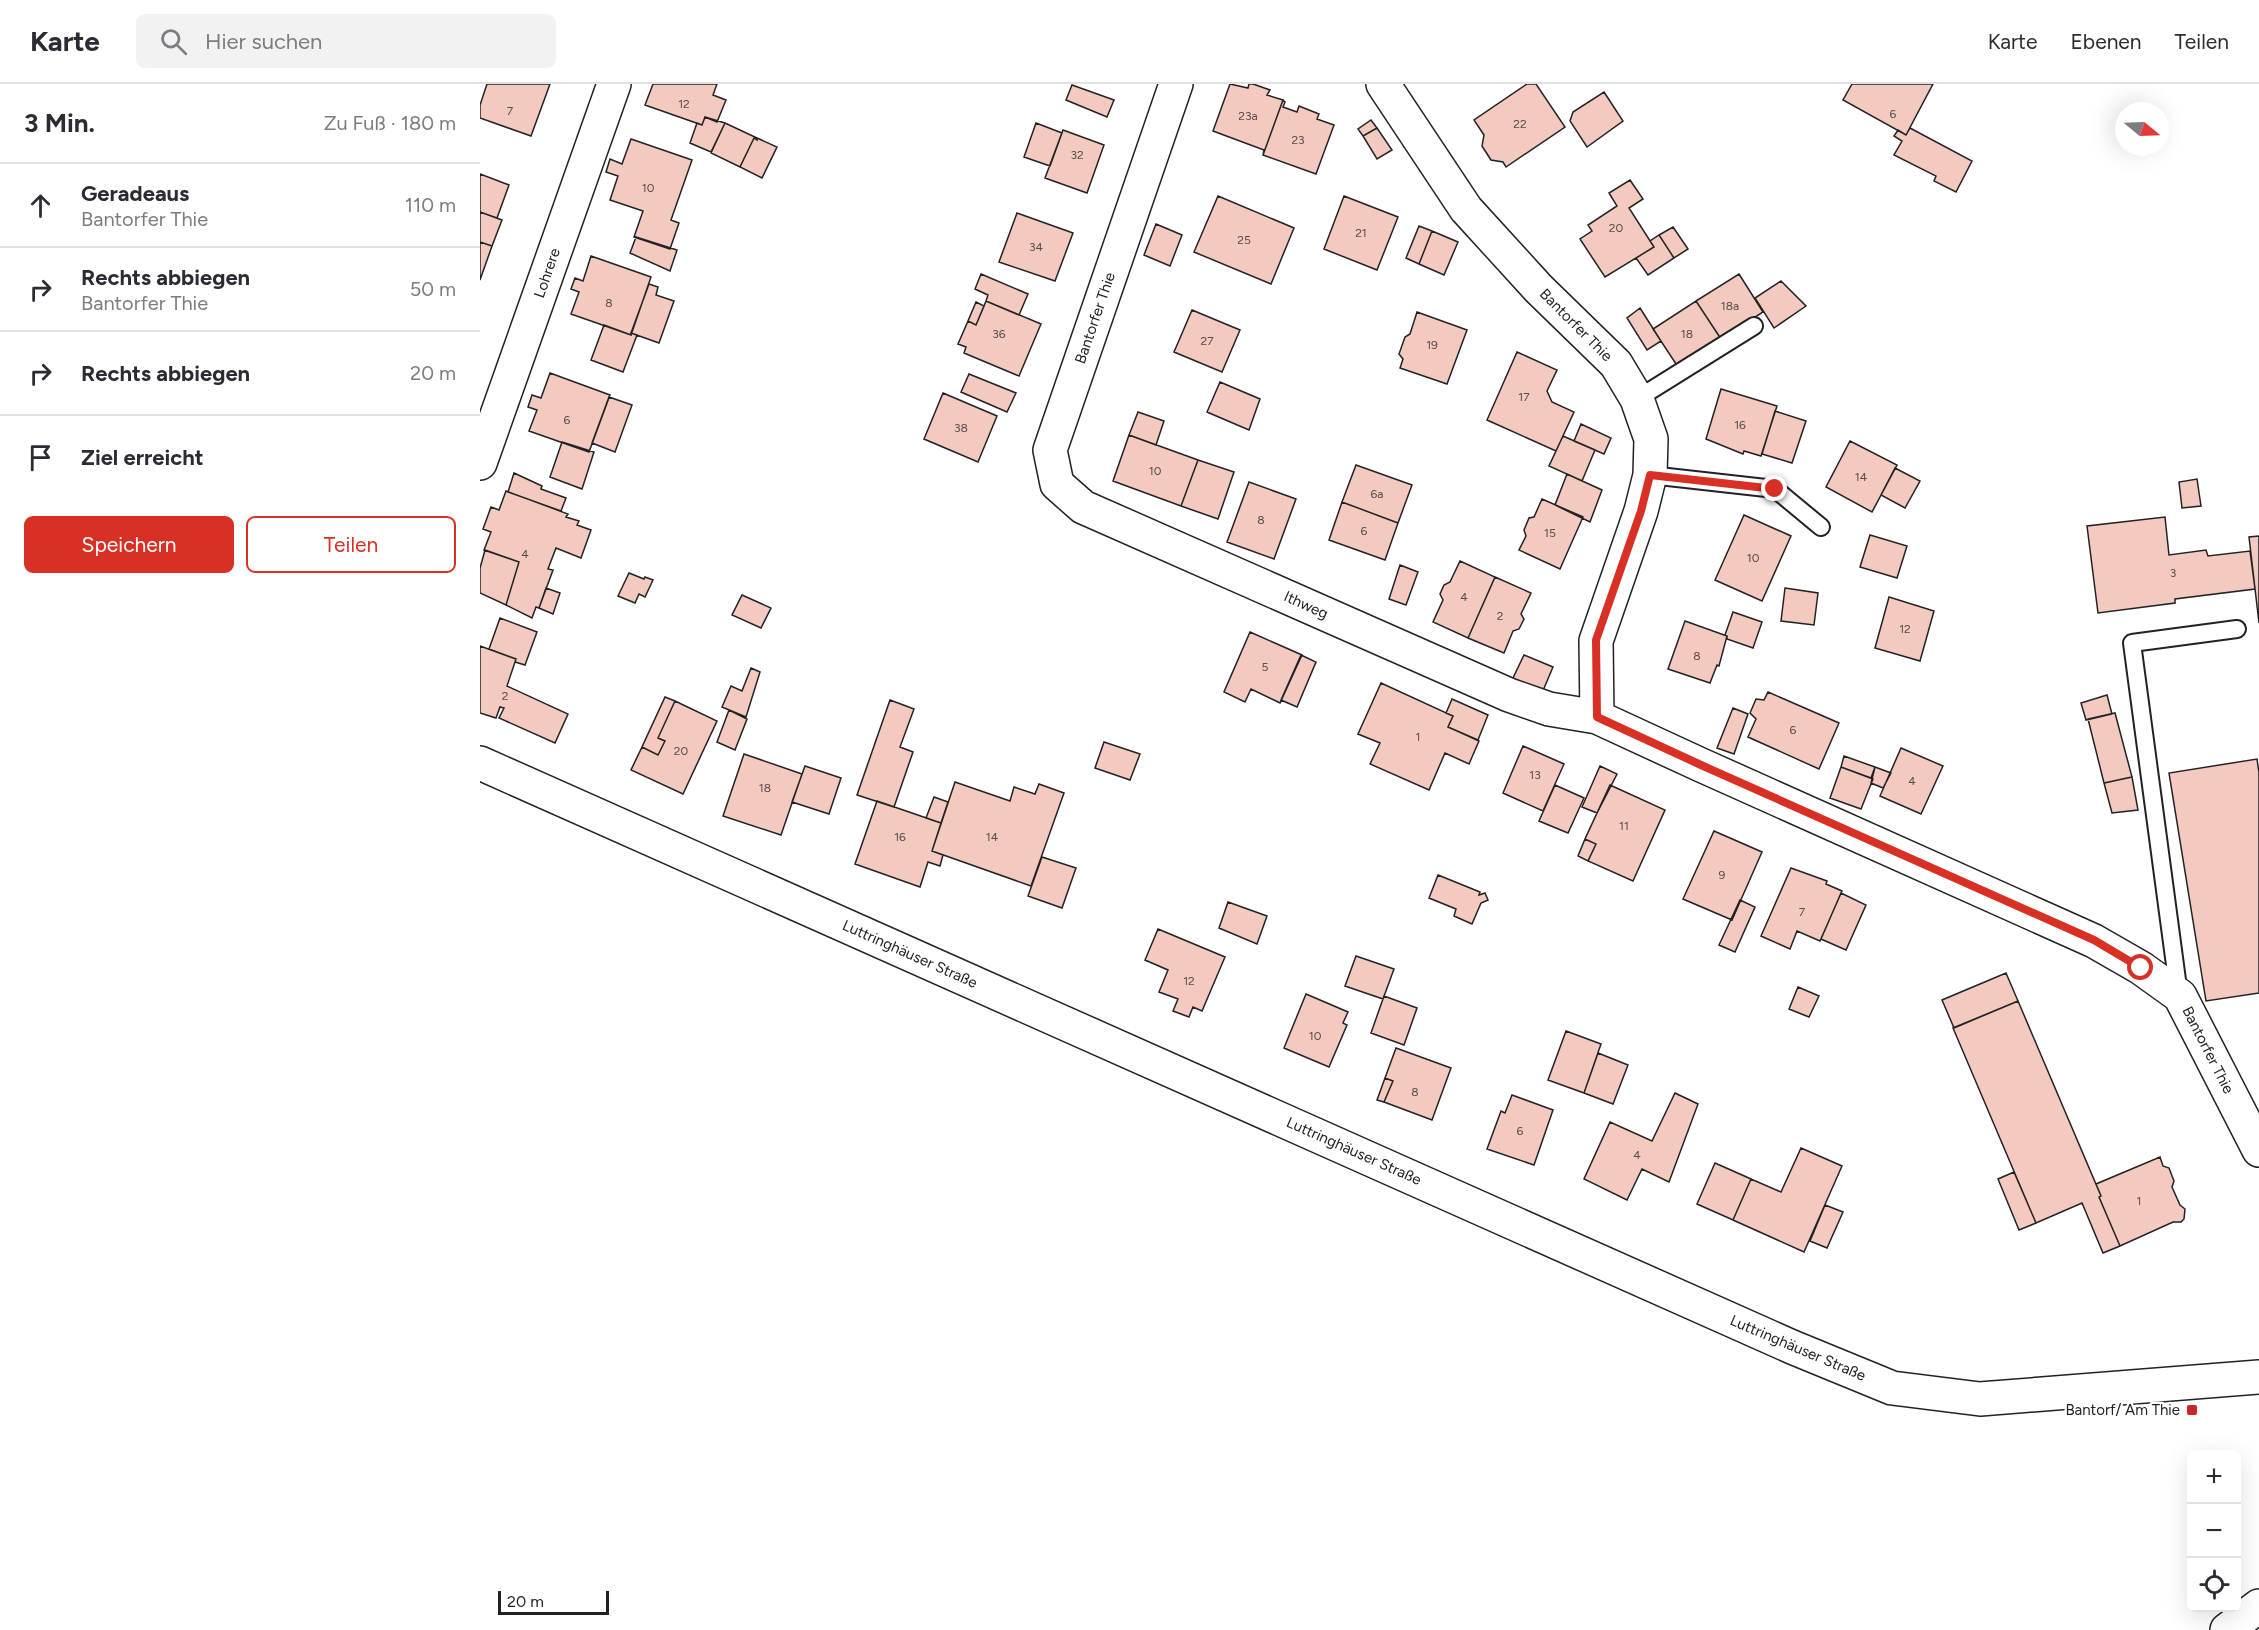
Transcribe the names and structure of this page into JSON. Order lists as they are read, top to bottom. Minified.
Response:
{"streets":{"street":["Lohrere","Bantorfer Thie","Ithweg","Luttringhäuser Straße"]},"crossings":[["Bantorfer Thie","Ithweg"]],"places":{"transit":["Bantorf/ Am Thie"]},"house_numbers":["12","7","6","23a","22","23","32","10","20","21","25","34","8","18a","36","18","27","19","17","6","16","38","10","14","6a","8","6","15","4","10","3","4","2","12","8","5","2","6","1","20","13","4","18","11","16","14","9","7","12","10","8","6","4","1"],"scale_bar":"20 m","north":"right","page":{"header":"Karte","search":"Hier suchen","nav":["Karte","Ebenen","Teilen"],"heading":["3 Min.","Zu Fuß · 180 m"],"list":[["Geradeaus","Bantorfer Thie","110 m"],["Rechts abbiegen","Bantorfer Thie","50 m"],["Rechts abbiegen","20 m"],"Ziel erreicht"],"buttons":["Speichern","Teilen"],"map_buttons":["+","−"],"scale":"20 m"}}
